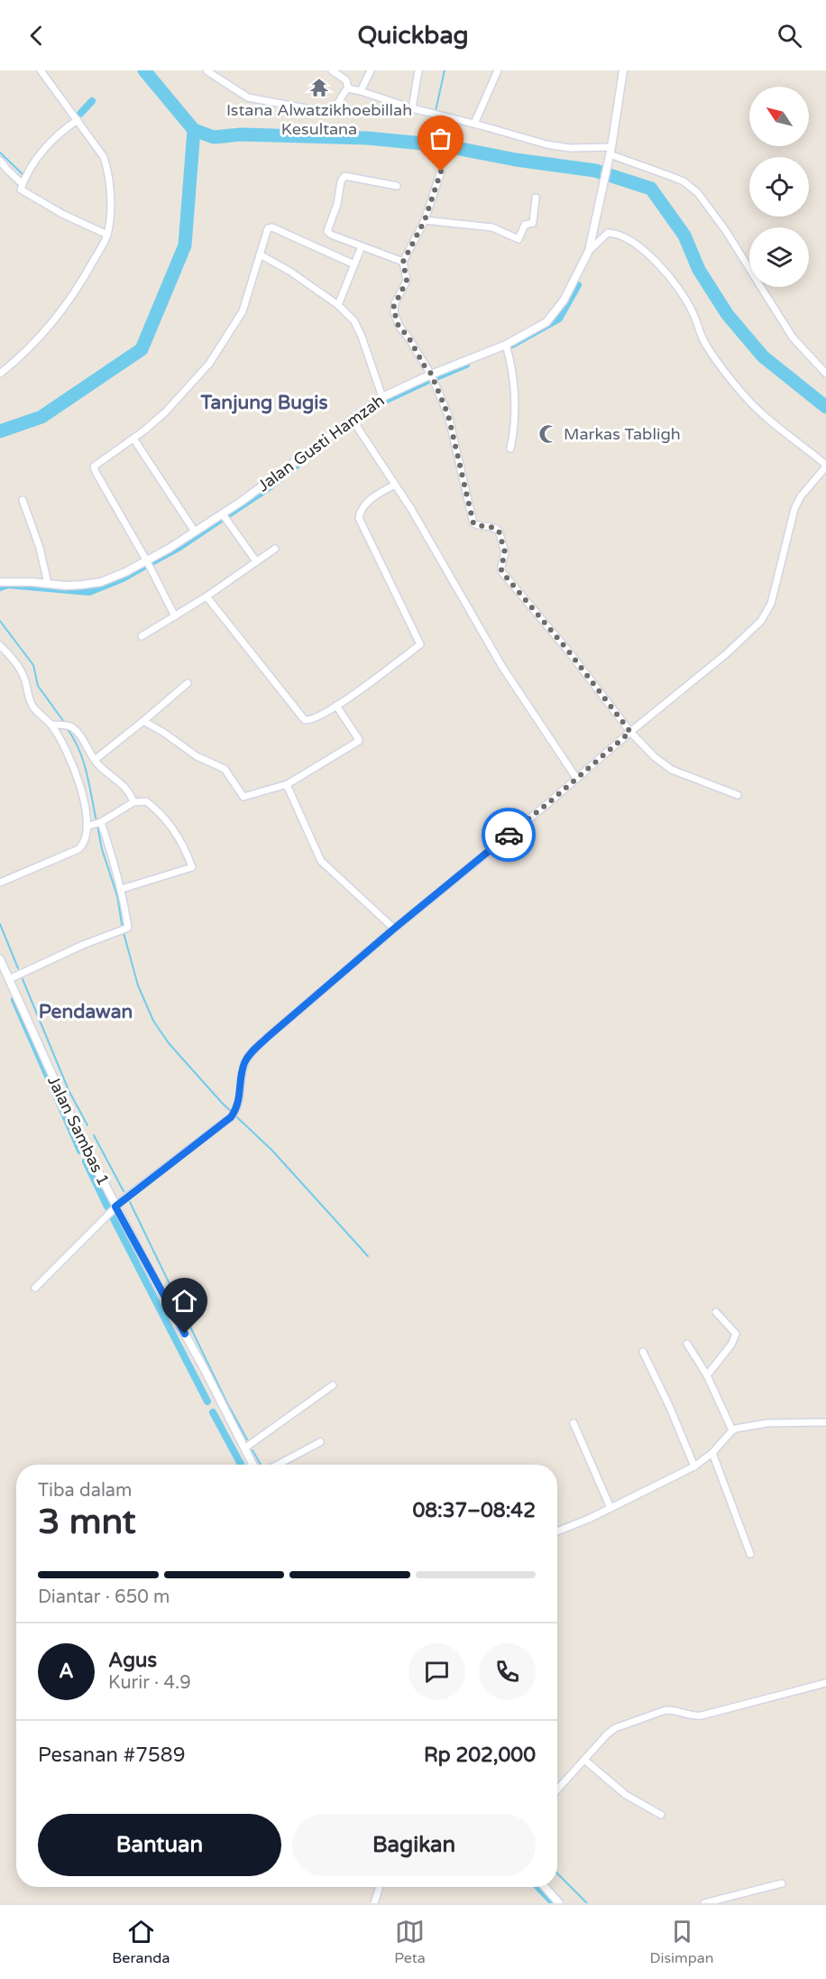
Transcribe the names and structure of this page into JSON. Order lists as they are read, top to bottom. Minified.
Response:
{"streets":{"street":["Jalan Gusti Hamzah","Jalan Sambas 1"]},"districts":["Tanjung Bugis","Pendawan"],"places":{"temple":["Istana Alwatzikhoebillah Kesultana"],"mosque":["Markas Tabligh"]},"north":"top left","page":{"header":"Quickbag","heading":["3 mnt","Tiba dalam","08:37–08:42"],"panel":["Agus","Kurir · 4.9","Pesanan #7589","Rp 202,000"],"bar":"Diantar · 650 m","round":"A","buttons":["Bantuan","Bagikan"],"tabs":["Beranda","Peta","Disimpan"]}}
